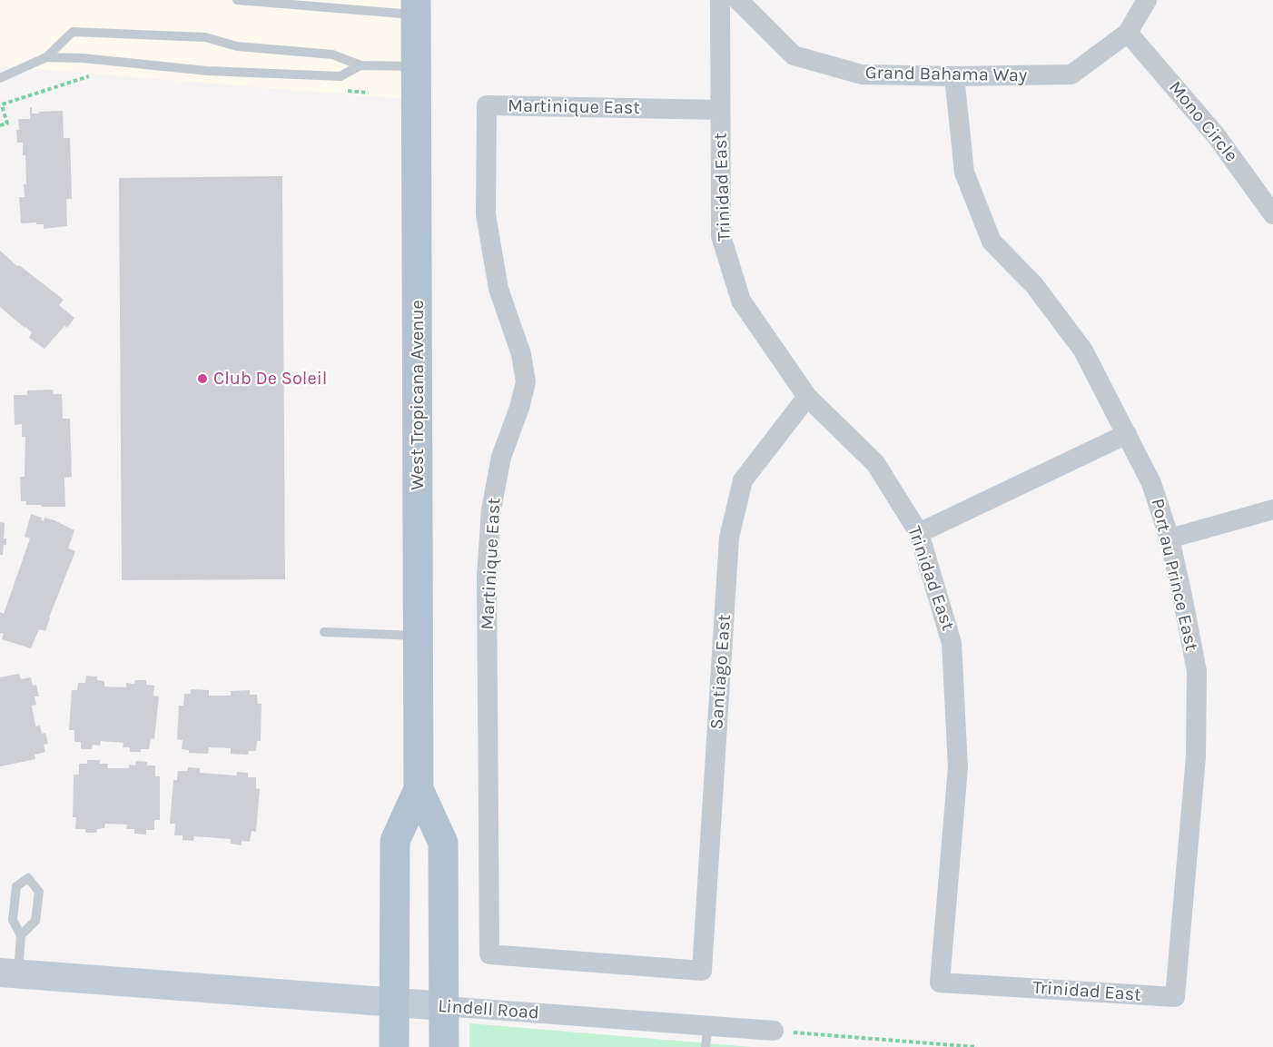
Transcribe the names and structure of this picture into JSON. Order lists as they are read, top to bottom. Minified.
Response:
{"streets":{"main road":["West Tropicana Avenue"],"street":["Grand Bahama Way","Martinique East","Mono Circle","Trinidad East","Port au Prince East","Santiago East","Lindell Road"]},"crossings":[["Grand Bahama Way","Mono Circle"],["Grand Bahama Way","Port au Prince East"],["Martinique East","Trinidad East"],["Martinique East","Santiago East"],["Trinidad East","Port au Prince East"],["Trinidad East","Santiago East"],["West Tropicana Avenue","Lindell Road"]],"places":["Club De Soleil"]}
